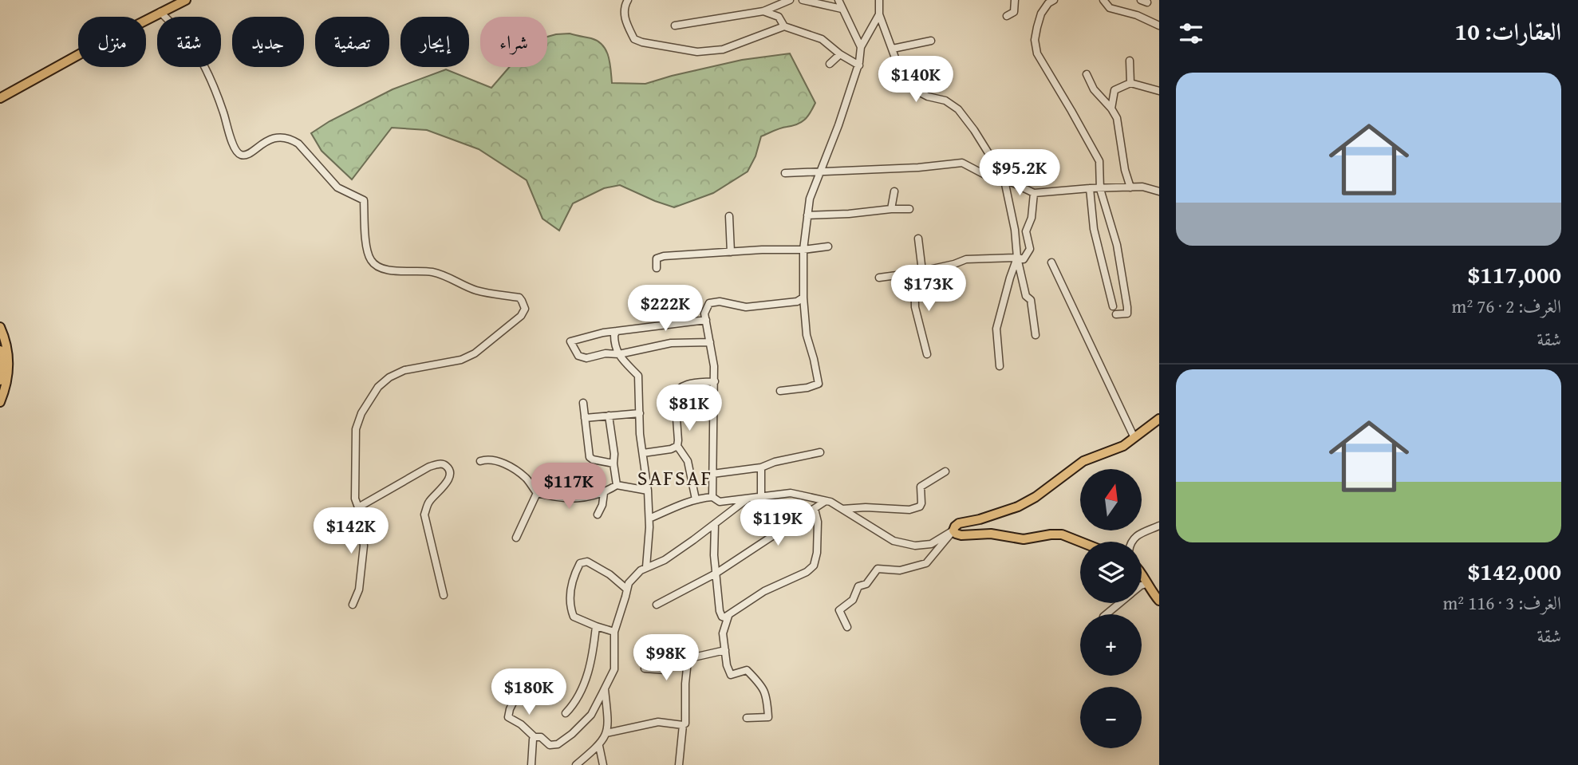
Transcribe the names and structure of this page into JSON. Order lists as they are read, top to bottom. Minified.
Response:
{"districts":["SAFSAF"],"north":"top","page":{"heading":"العقارات: 10","chip":["شراء","إيجار","تصفية","جديد","شقة","منزل"],"price":["$140K","$95.2K","$173K","$222K","$81K","$117K","$119K","$142K","$98K","$180K"],"list":[{"name":"$117,000","note":"الغرف: 2 · 76 m² · شقة"},{"name":"$142,000","note":"الغرف: 3 · 116 m² · شقة"}],"map_buttons":["+","−"]}}
